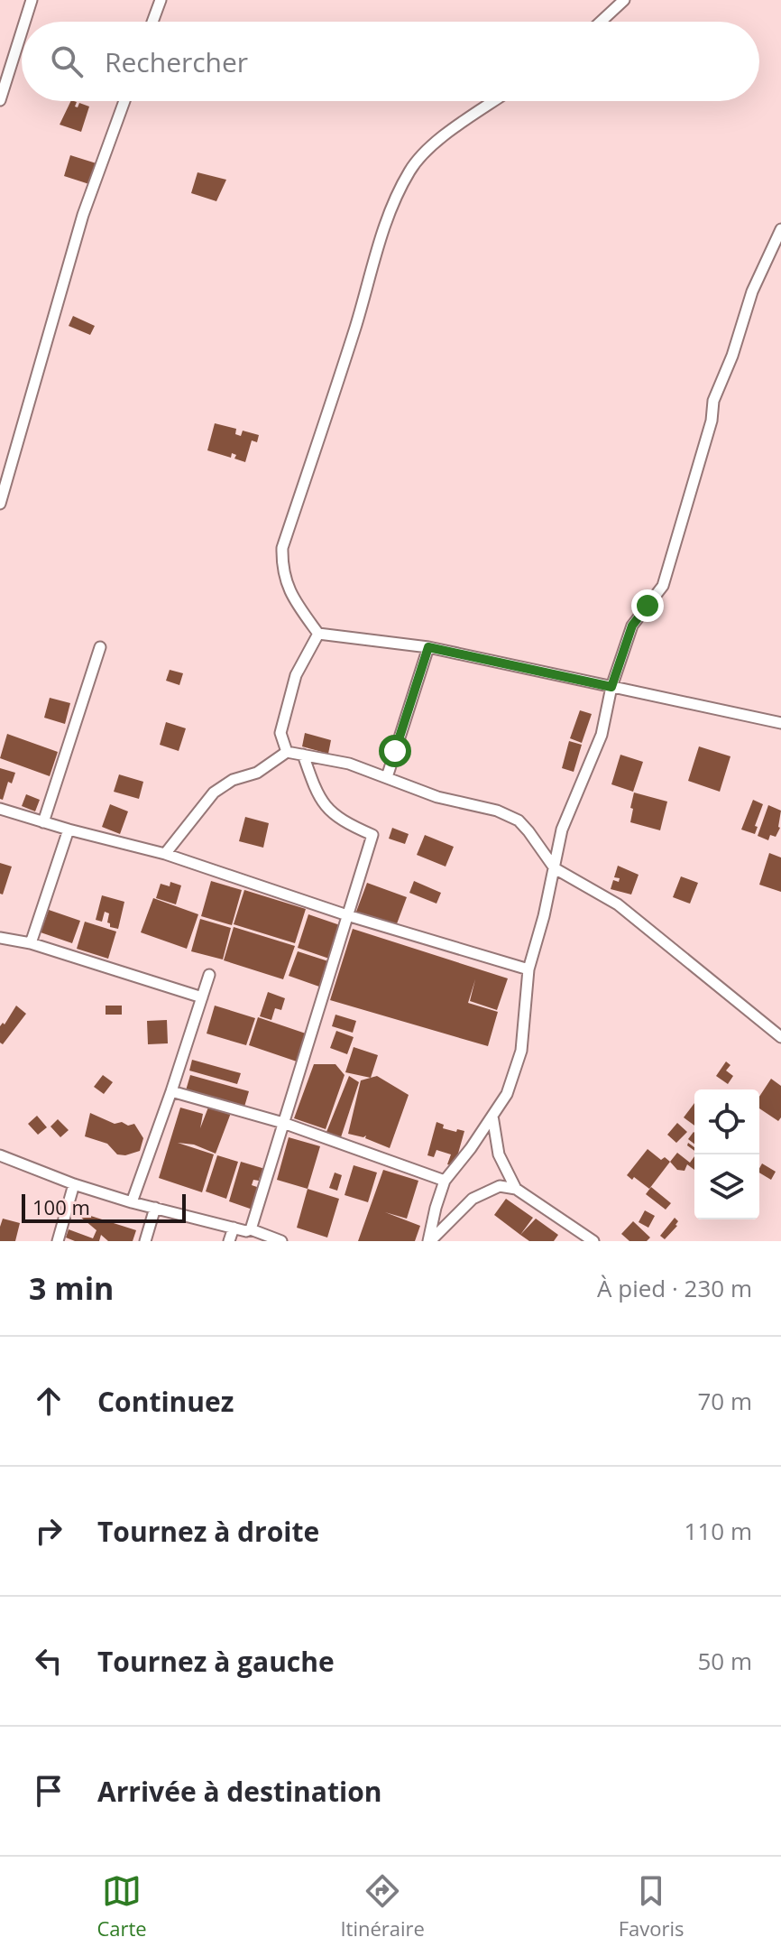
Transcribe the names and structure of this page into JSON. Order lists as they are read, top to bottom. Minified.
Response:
{"scale_bar":"100 m","page":{"search":"Rechercher","scale":"100 m","heading":["3 min","À pied · 230 m"],"list":[["Continuez","70 m"],["Tournez à droite","110 m"],["Tournez à gauche","50 m"],"Arrivée à destination"],"nav":["Carte","Itinéraire","Favoris"]}}
